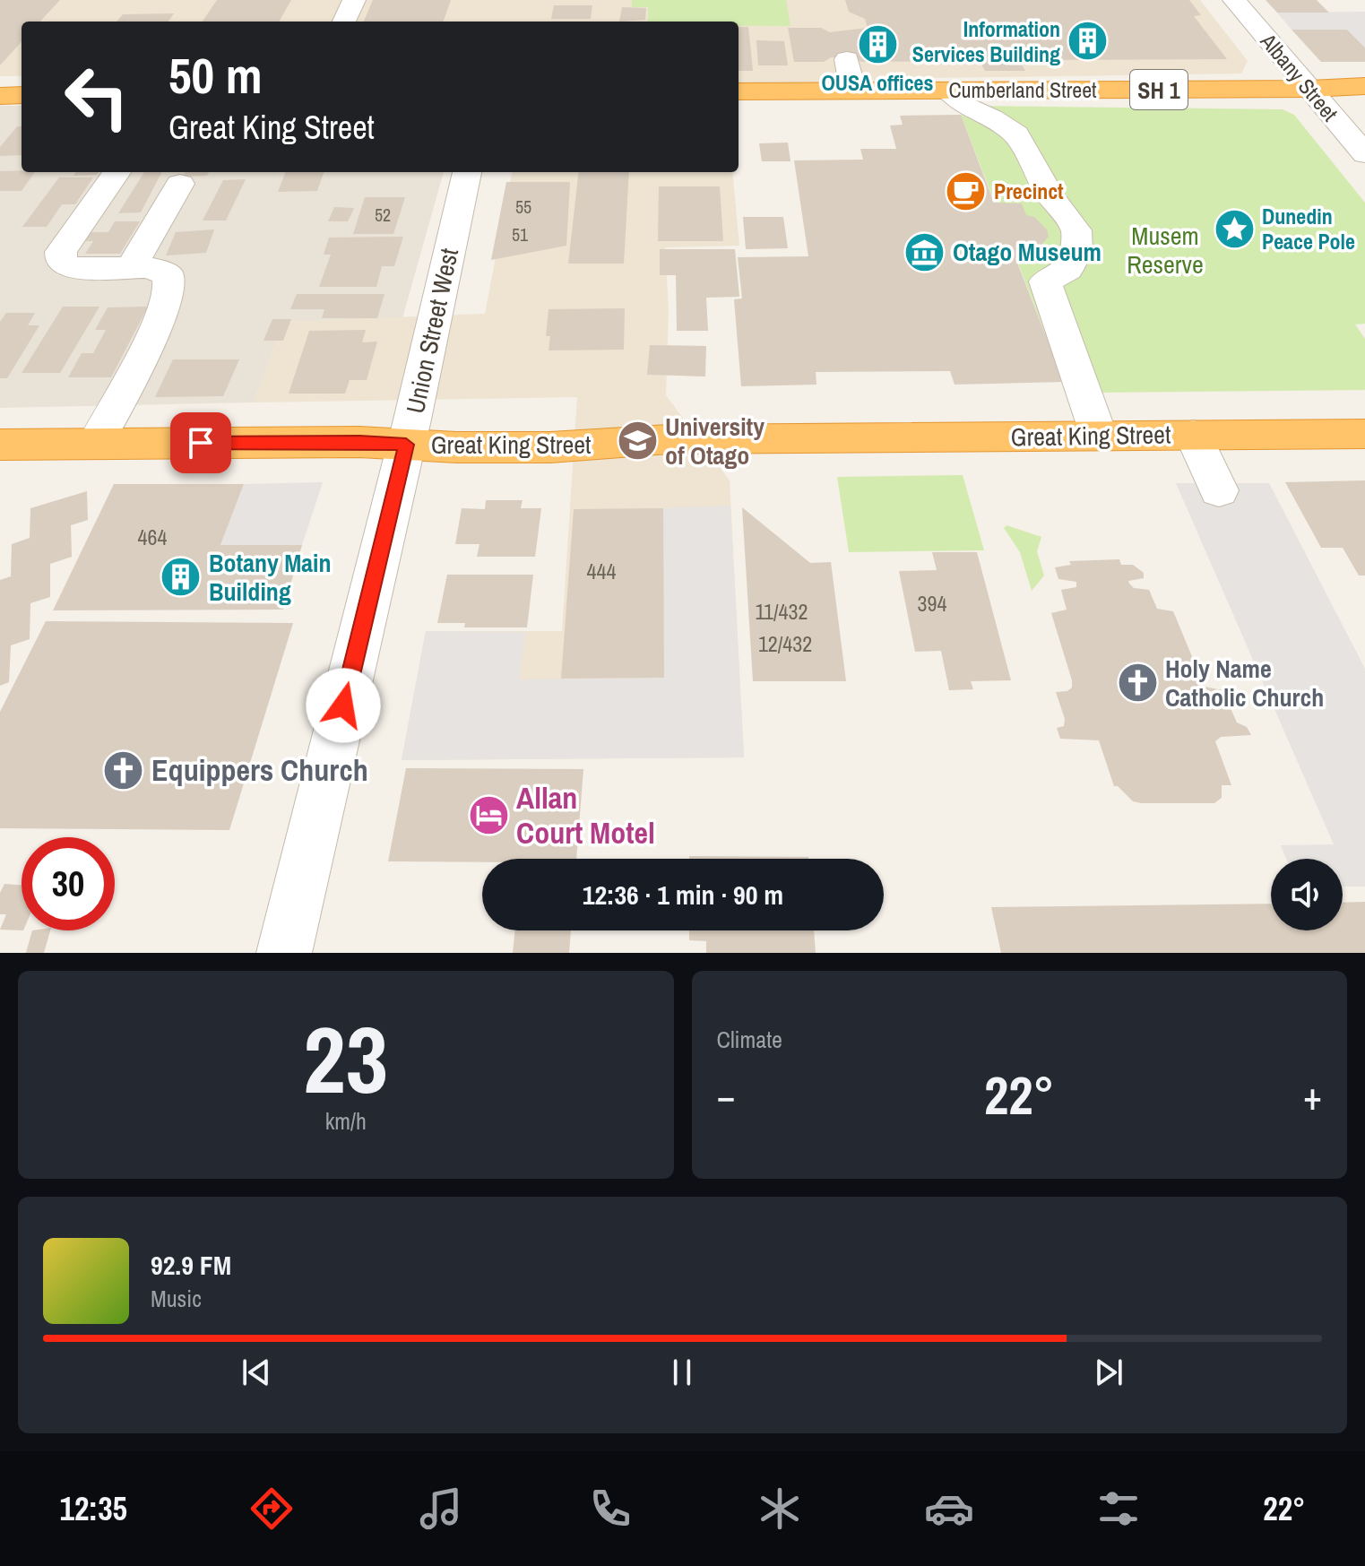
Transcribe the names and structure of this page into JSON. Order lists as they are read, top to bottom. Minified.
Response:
{"streets":{"highway":["Cumberland Street","SH 1","Great King Street"],"street":["Albany Street","Union Street West"]},"crossings":[["Albany Street","Cumberland Street"],["Albany Street","SH 1"],["Cumberland Street","SH 1"],["Union Street West","Great King Street"]],"parks":["Musem Reserve"],"places":{"building":["Information Services Building","OUSA offices","Botany Main Building"],"cafe":["Precinct"],"place":["Dunedin Peace Pole"],"museum":["Otago Museum"],"school or university":["University of Otago"],"church":["Holy Name Catholic Church","Equippers Church"],"hotel":["Allan Court Motel"]},"house_numbers":["55","52","51","464","444","394","11/432","12/432"],"page":{"turn":["50 m","Great King Street"],"limit":"30","trip":"12:36 · 1 min · 90 m","tile":[["23","km/h"],"Climate"],"heat":["−","22°","+"],"song":["92.9 FM","Music"],"tabs":["12:35","22°"]}}
